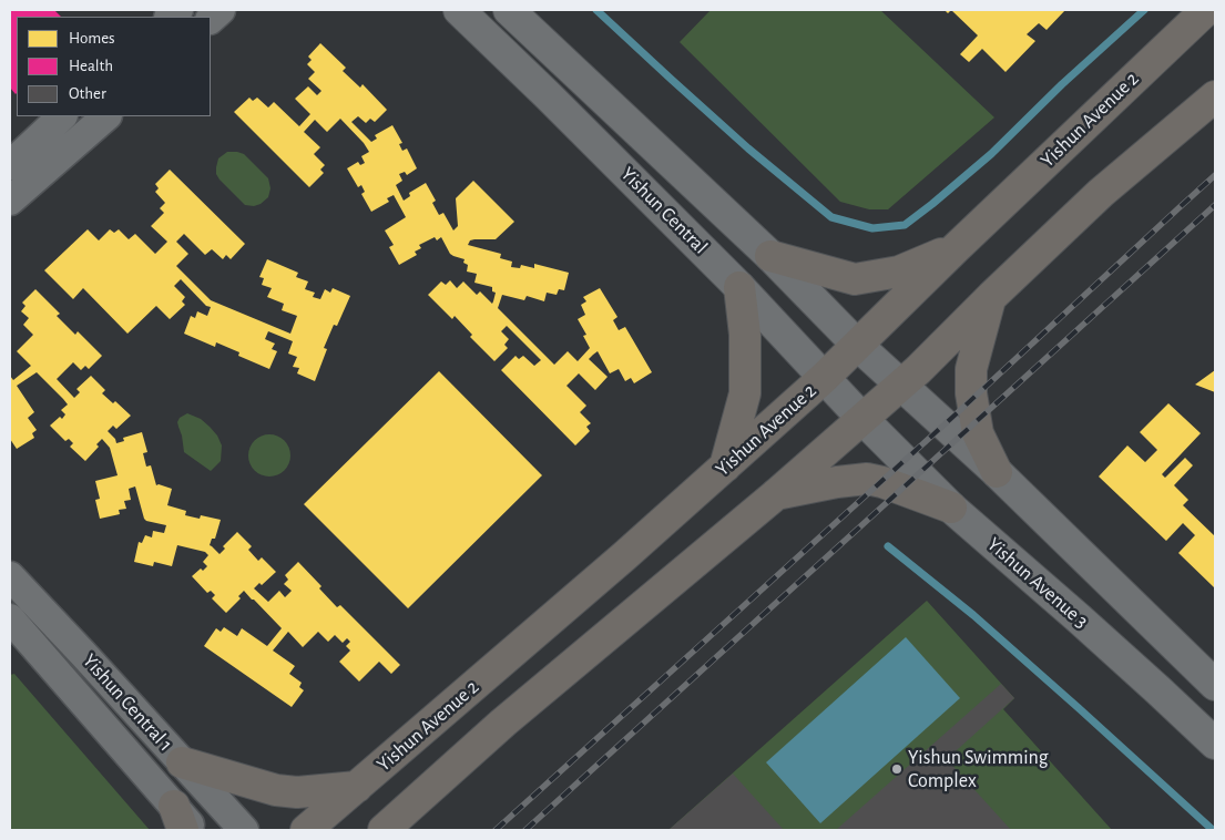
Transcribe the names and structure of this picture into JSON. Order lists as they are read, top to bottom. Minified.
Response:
{"streets":{"main road":["Yishun Avenue 2","Yishun Central","Yishun Avenue 3"],"street":["Yishun Central 1"]},"crossings":[["Yishun Avenue 2","Yishun Central"],["Yishun Central","Yishun Avenue 3"]],"places":["Yishun Swimming Complex"],"legend":["Homes","Health","Other"]}
